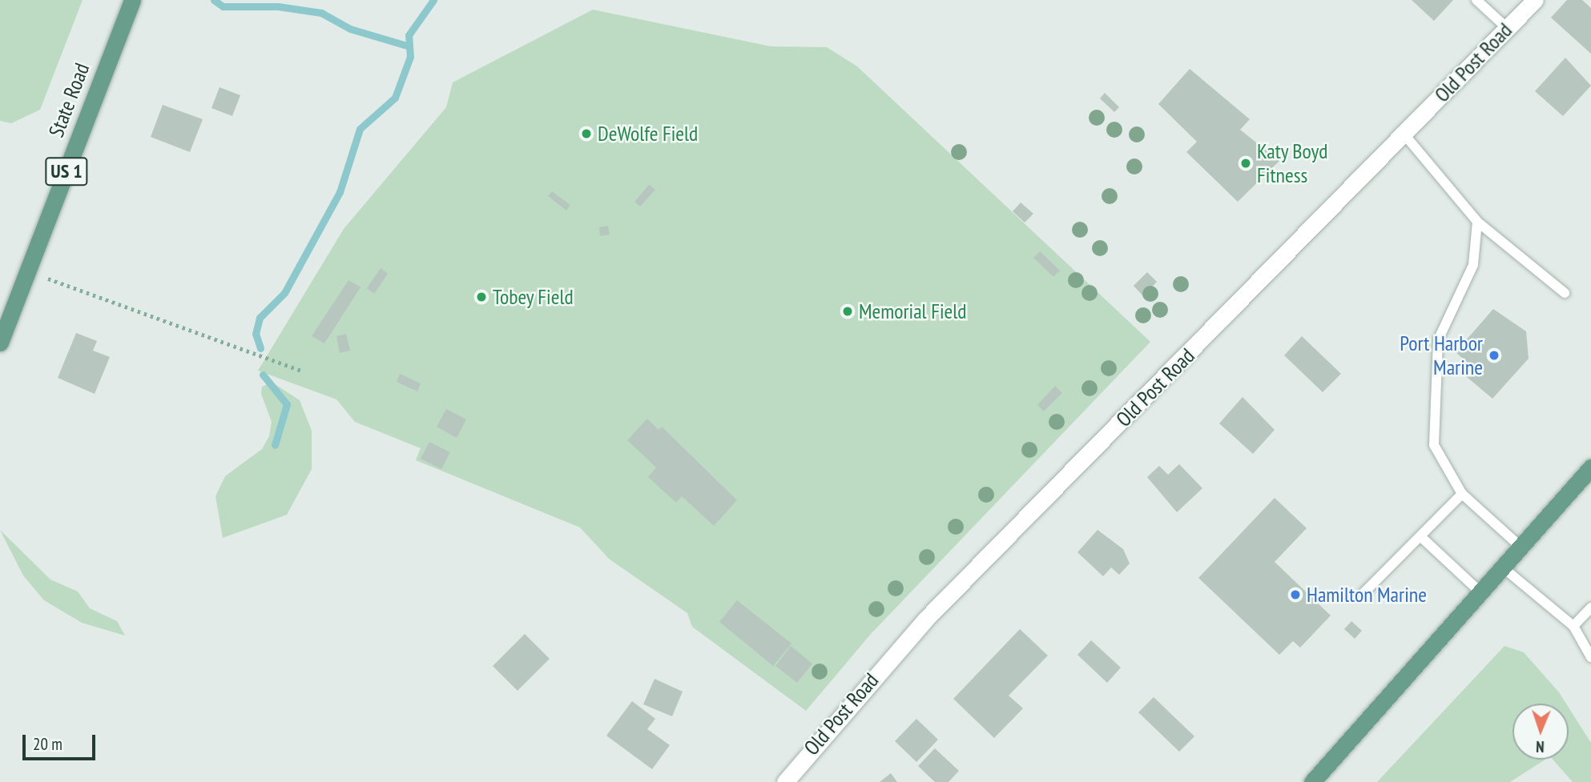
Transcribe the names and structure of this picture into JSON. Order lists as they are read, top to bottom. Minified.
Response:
{"streets":{"main road":["State Road","US 1"],"street":["Old Post Road"]},"places":["DeWolfe Field","Katy Boyd Fitness","Tobey Field","Memorial Field","Port Harbor Marine","Hamilton Marine"],"scale_bar":"20 m","north":"bottom"}
